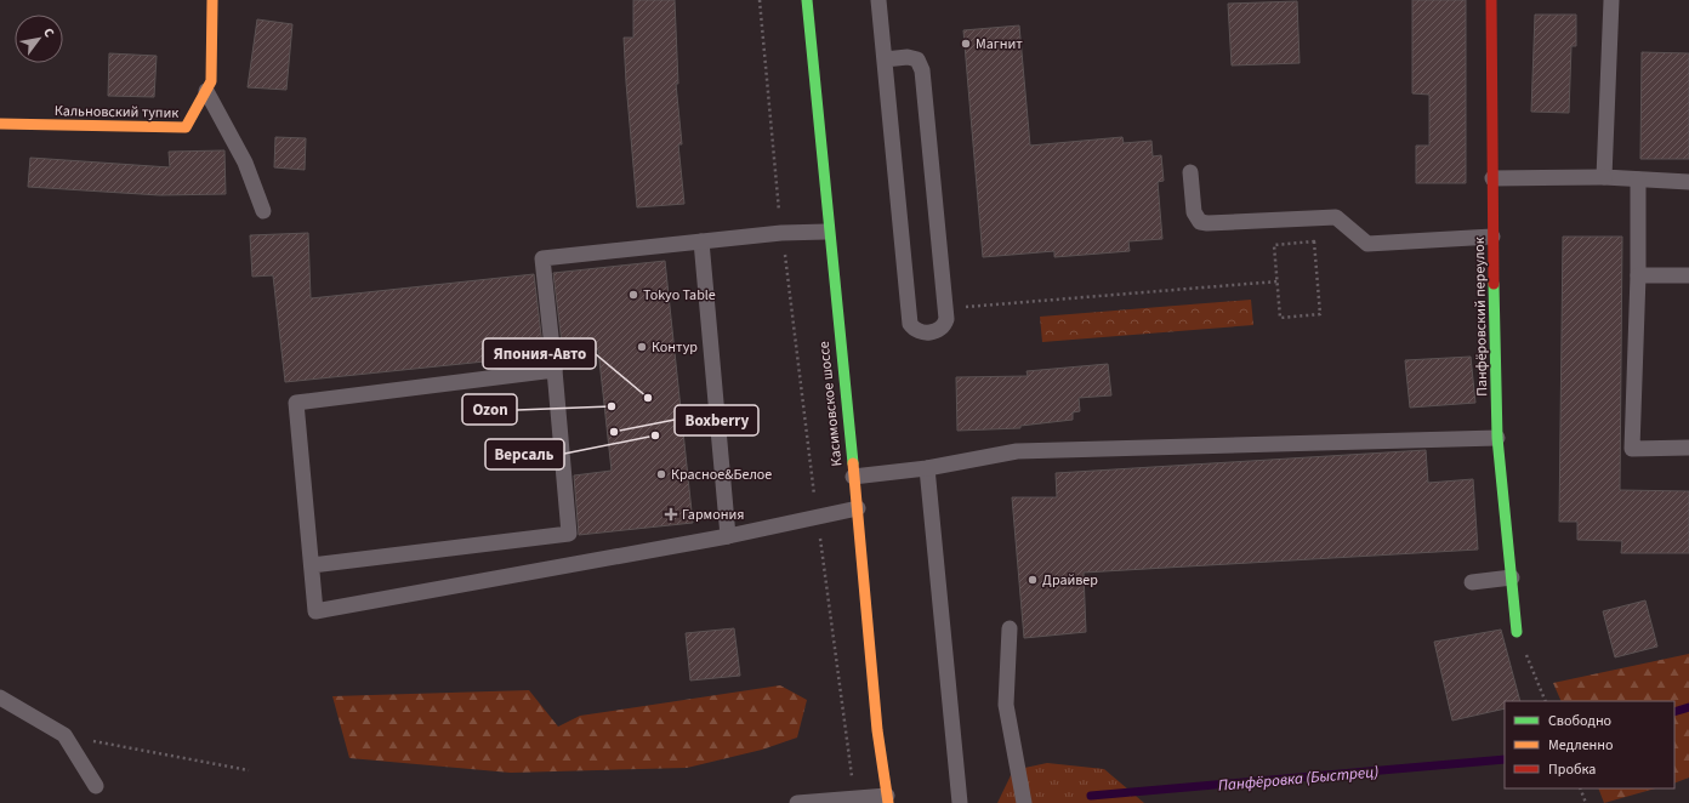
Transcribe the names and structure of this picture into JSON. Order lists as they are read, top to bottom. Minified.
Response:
{"streets":{"street":["Кальновский тупик","Панфёровский переулок","Касимовское шоссе"]},"water":["Панфёровка (Быстрец)"],"places":{"other":["Магнит","Tokyo Table","Контур","Япония-Авто","Ozon","Boxberry","Версаль","Красное&Белое","Драйвер"],"health":["Гармония"]},"legend":["Свободно","Медленно","Пробка"],"north":"top right"}
